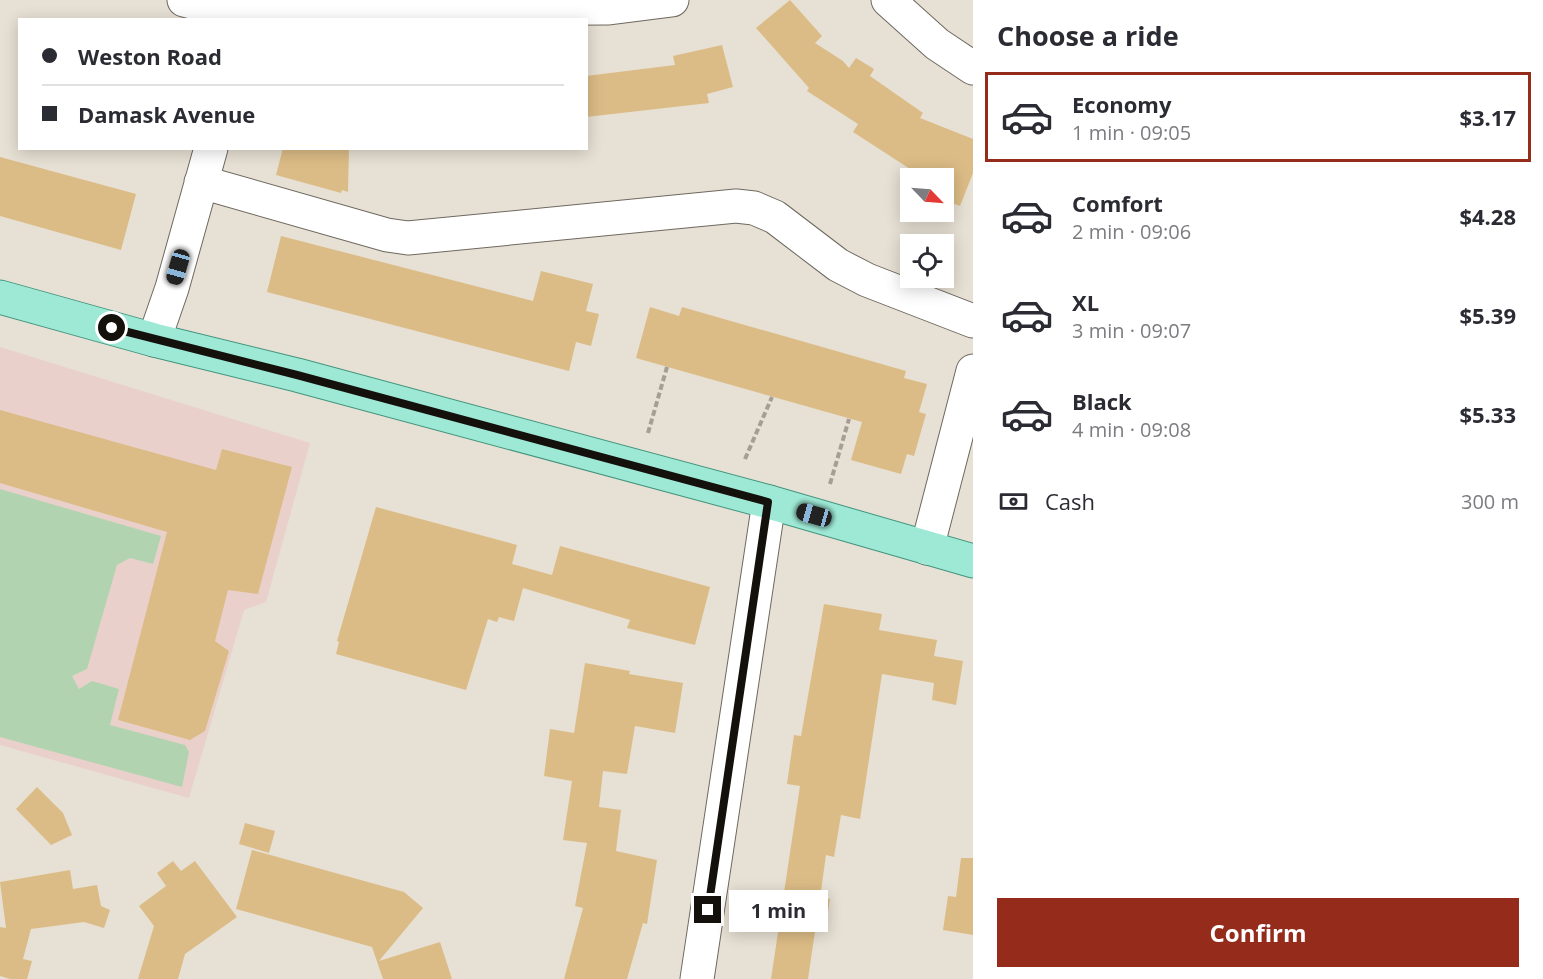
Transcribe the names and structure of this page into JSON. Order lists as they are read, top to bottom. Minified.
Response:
{"north":"bottom right","page":{"heading":"Choose a ride","banner":["Weston Road","Damask Avenue"],"list":[{"name":"Economy","note":"1 min · 09:05","value":"$3.17"},{"name":"Comfort","note":"2 min · 09:06","value":"$4.28"},{"name":"XL","note":"3 min · 09:07","value":"$5.39"},{"name":"Black","note":"4 min · 09:08","value":"$5.33"}],"pay":["Cash","300 m"],"buttons":"Confirm","bubble":"1 min"}}
